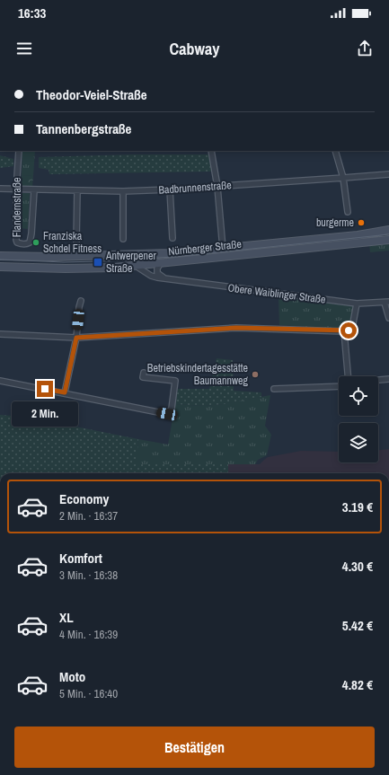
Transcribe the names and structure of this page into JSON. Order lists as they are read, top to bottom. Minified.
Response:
{"streets":{"main road":["Nürnberger Straße"],"street":["Badbrunnenstraße","Flandernstraße","Obere Waiblinger Straße"]},"crossings":[["Badbrunnenstraße","Flandernstraße"],["Nürnberger Straße","Obere Waiblinger Straße"]],"places":{"other":["burgerme","Franziska Schdel Fitness","Betriebskindertagesstätte Baumannweg"],"transit":["Antwerpener Straße"]},"page":{"status":"16:33","header":"Cabway","banner":["Theodor-Veiel-Straße","Tannenbergstraße"],"bubble":"2 Min.","list":[{"name":"Economy","note":"2 Min. · 16:37","value":"3.19 €"},{"name":"Komfort","note":"3 Min. · 16:38","value":"4.30 €"},{"name":"XL","note":"4 Min. · 16:39","value":"5.42 €"},{"name":"Moto","note":"5 Min. · 16:40","value":"4.82 €"}],"buttons":"Bestätigen"}}
